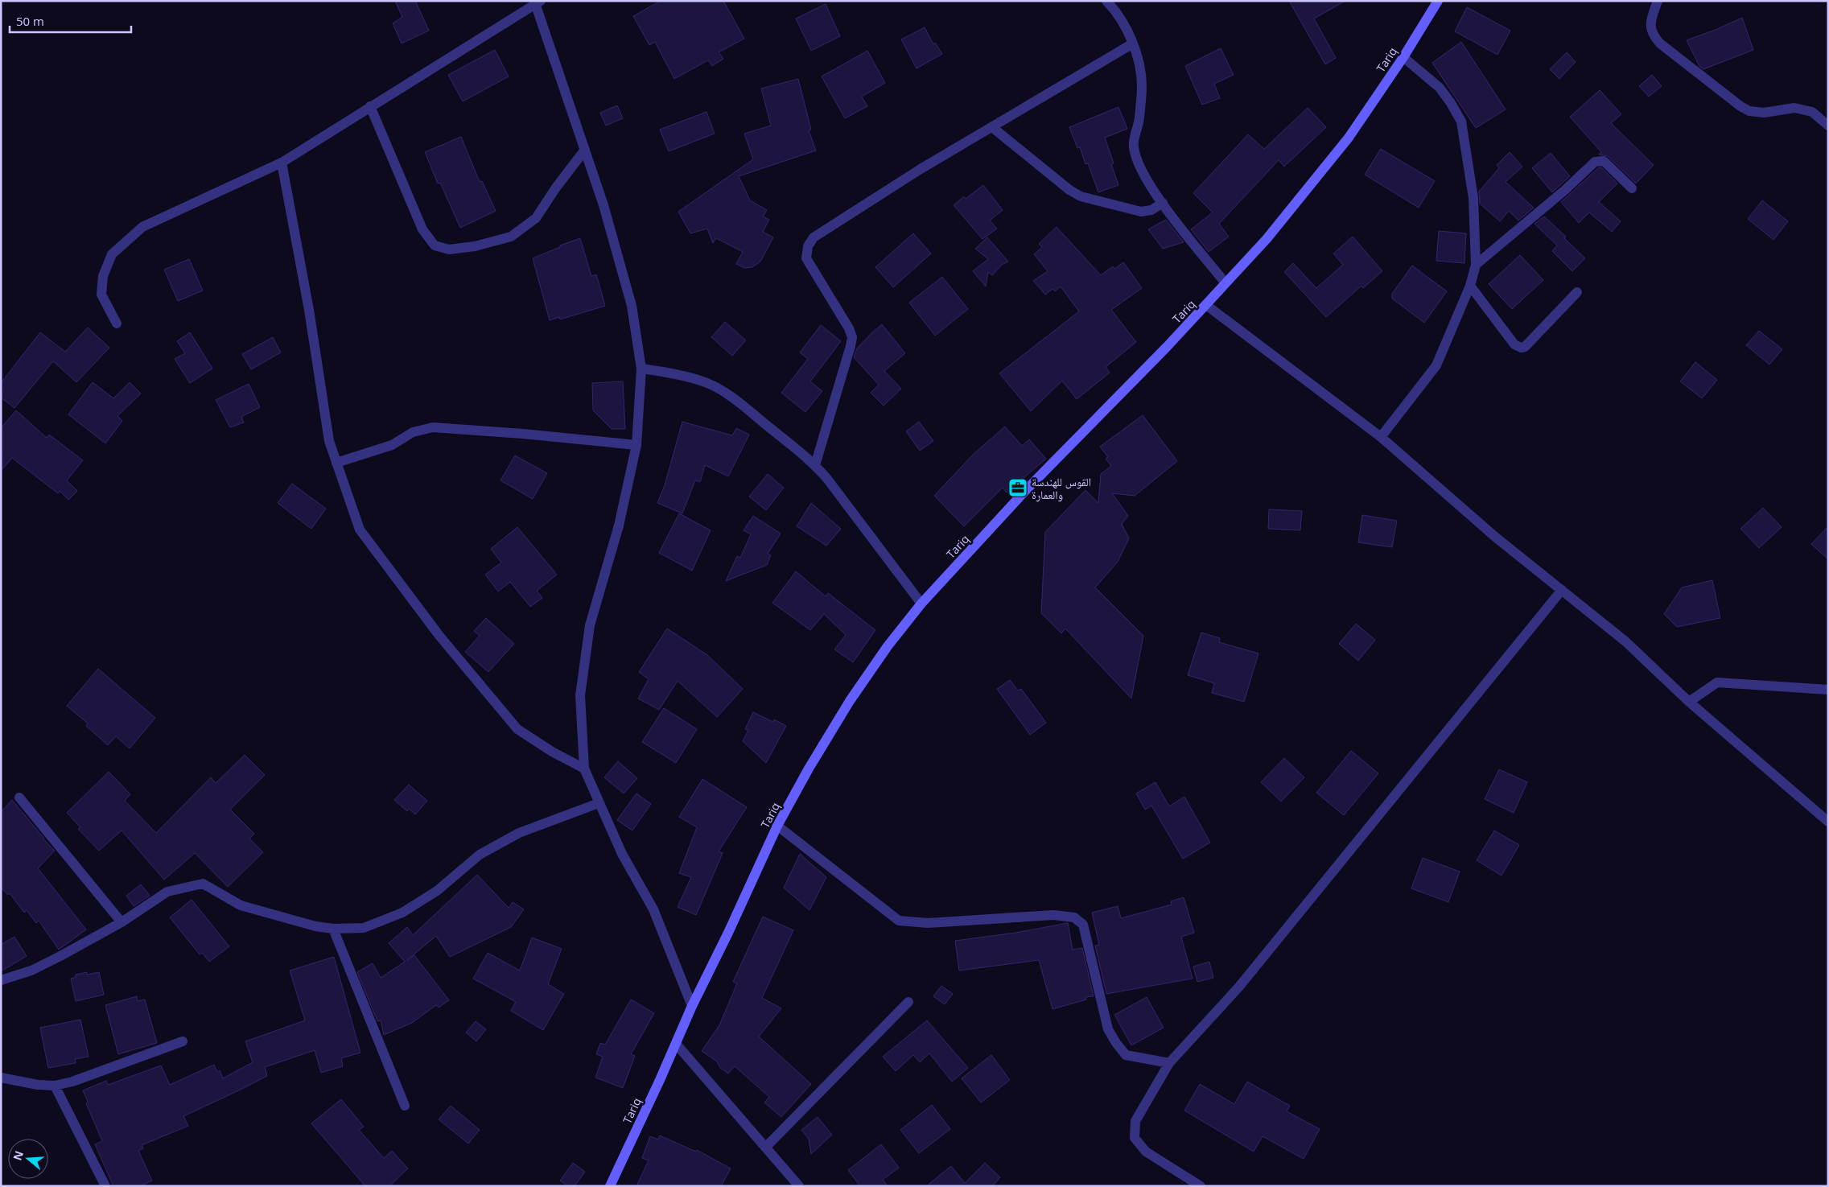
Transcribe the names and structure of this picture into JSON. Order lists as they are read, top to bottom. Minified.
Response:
{"streets":{"main road":["Tariq"]},"places":{"office":["القوس للهندسة والعمارة"]},"scale_bar":"50 m","north":"left"}
